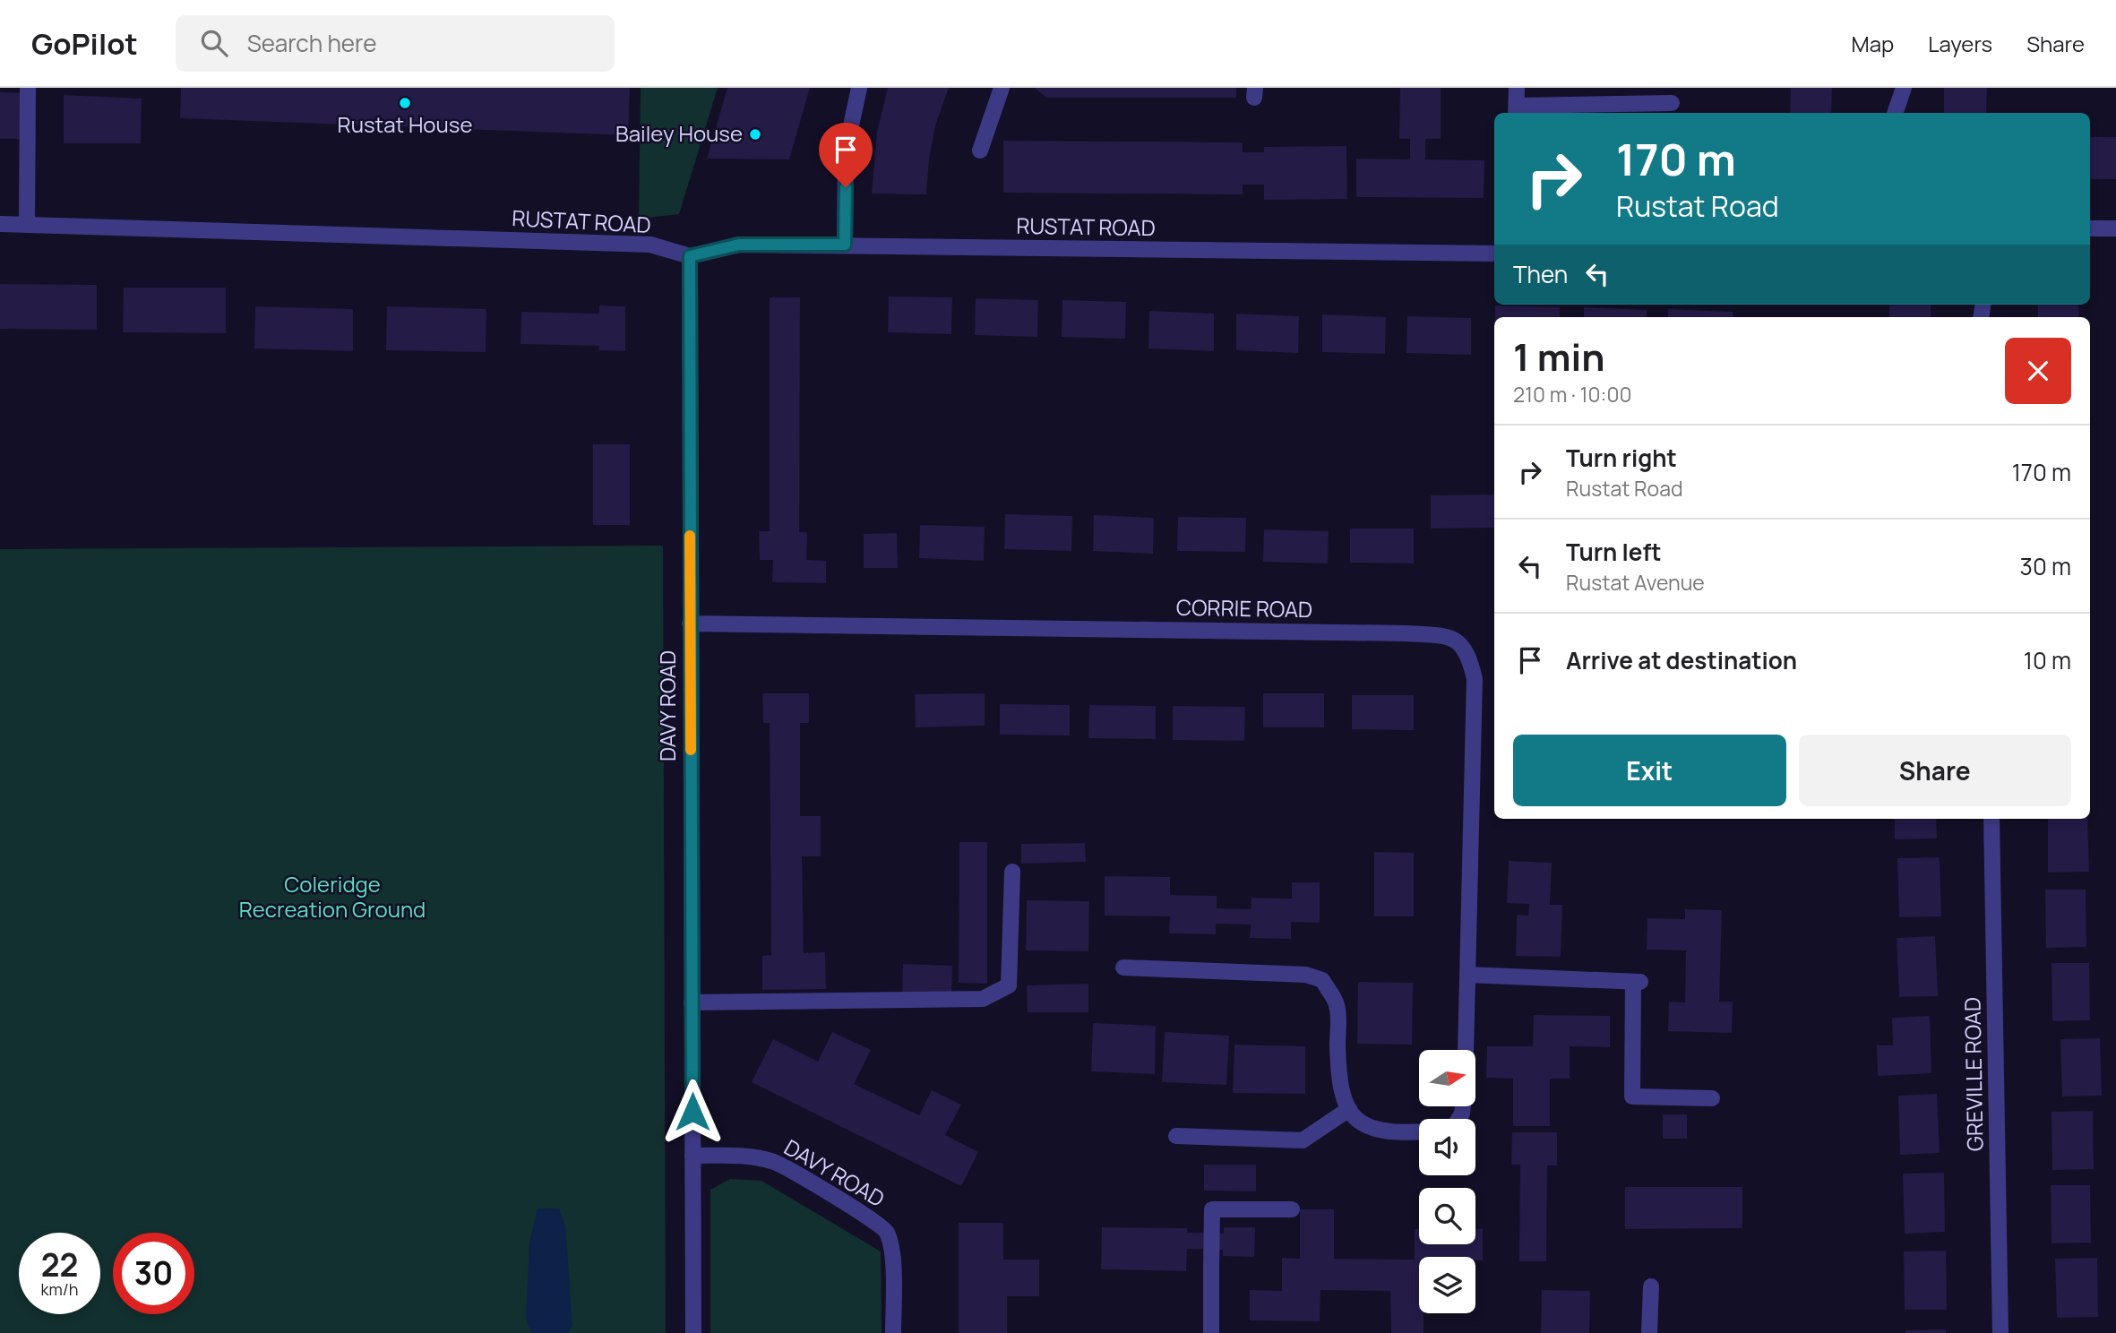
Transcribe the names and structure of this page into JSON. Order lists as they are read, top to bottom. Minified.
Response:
{"streets":{"street":["RUSTAT ROAD","CORRIE ROAD","DAVY ROAD","GREVILLE ROAD"]},"crossings":[["RUSTAT ROAD","DAVY ROAD"],["CORRIE ROAD","DAVY ROAD"]],"parks":["Coleridge Recreation Ground"],"places":["Rustat House","Bailey House"],"north":"right","page":{"header":"GoPilot","search":"Search here","nav":["Map","Layers","Share"],"turn":["170 m","Rustat Road"],"then":"Then","heading":["1 min","210 m · 10:00"],"list":[{"name":"Turn right","note":"Rustat Road","value":"170 m"},{"name":"Turn left","note":"Rustat Avenue","value":"30 m"},{"name":"Arrive at destination","value":"10 m"}],"buttons":["Exit","Share"],"speed":"22 km/h","limit":"30"}}
